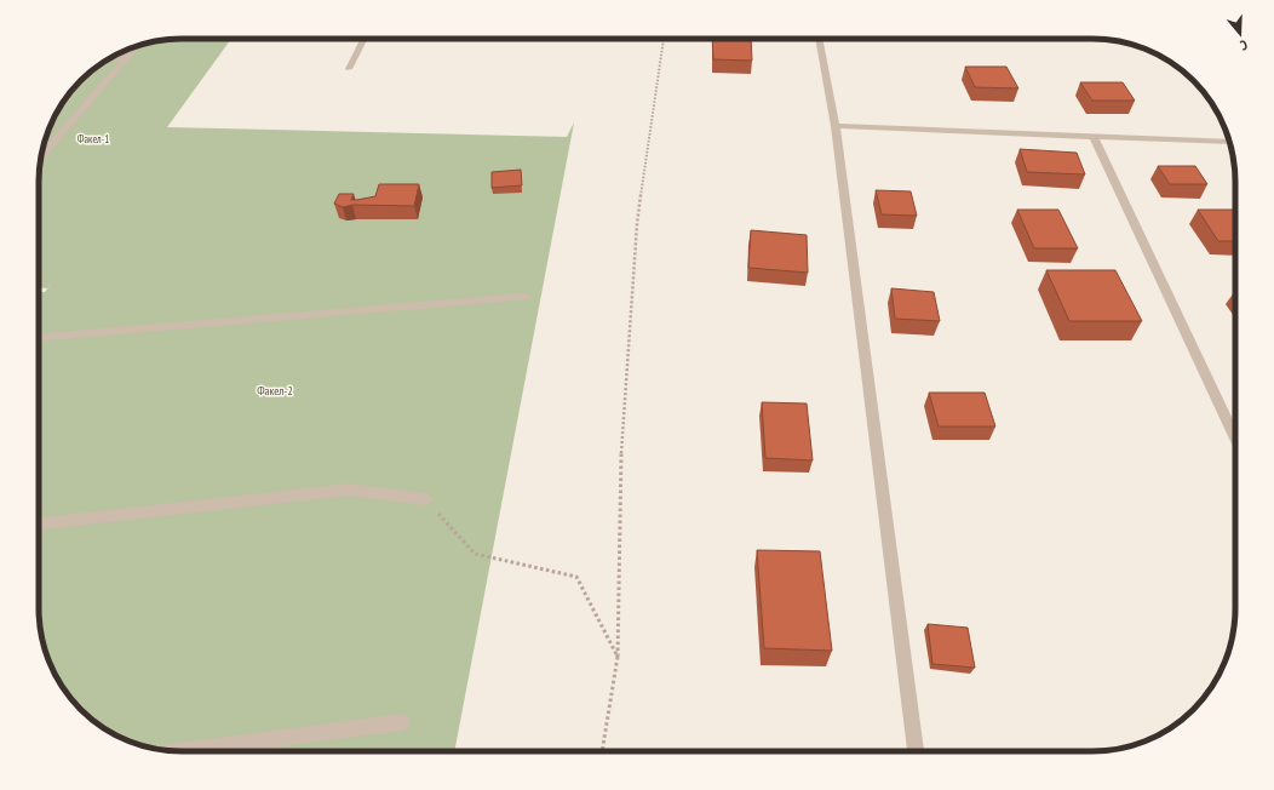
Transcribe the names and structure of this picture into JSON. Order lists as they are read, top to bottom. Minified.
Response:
{"parks":["Факел-1","Факел-2"],"north":"bottom"}
